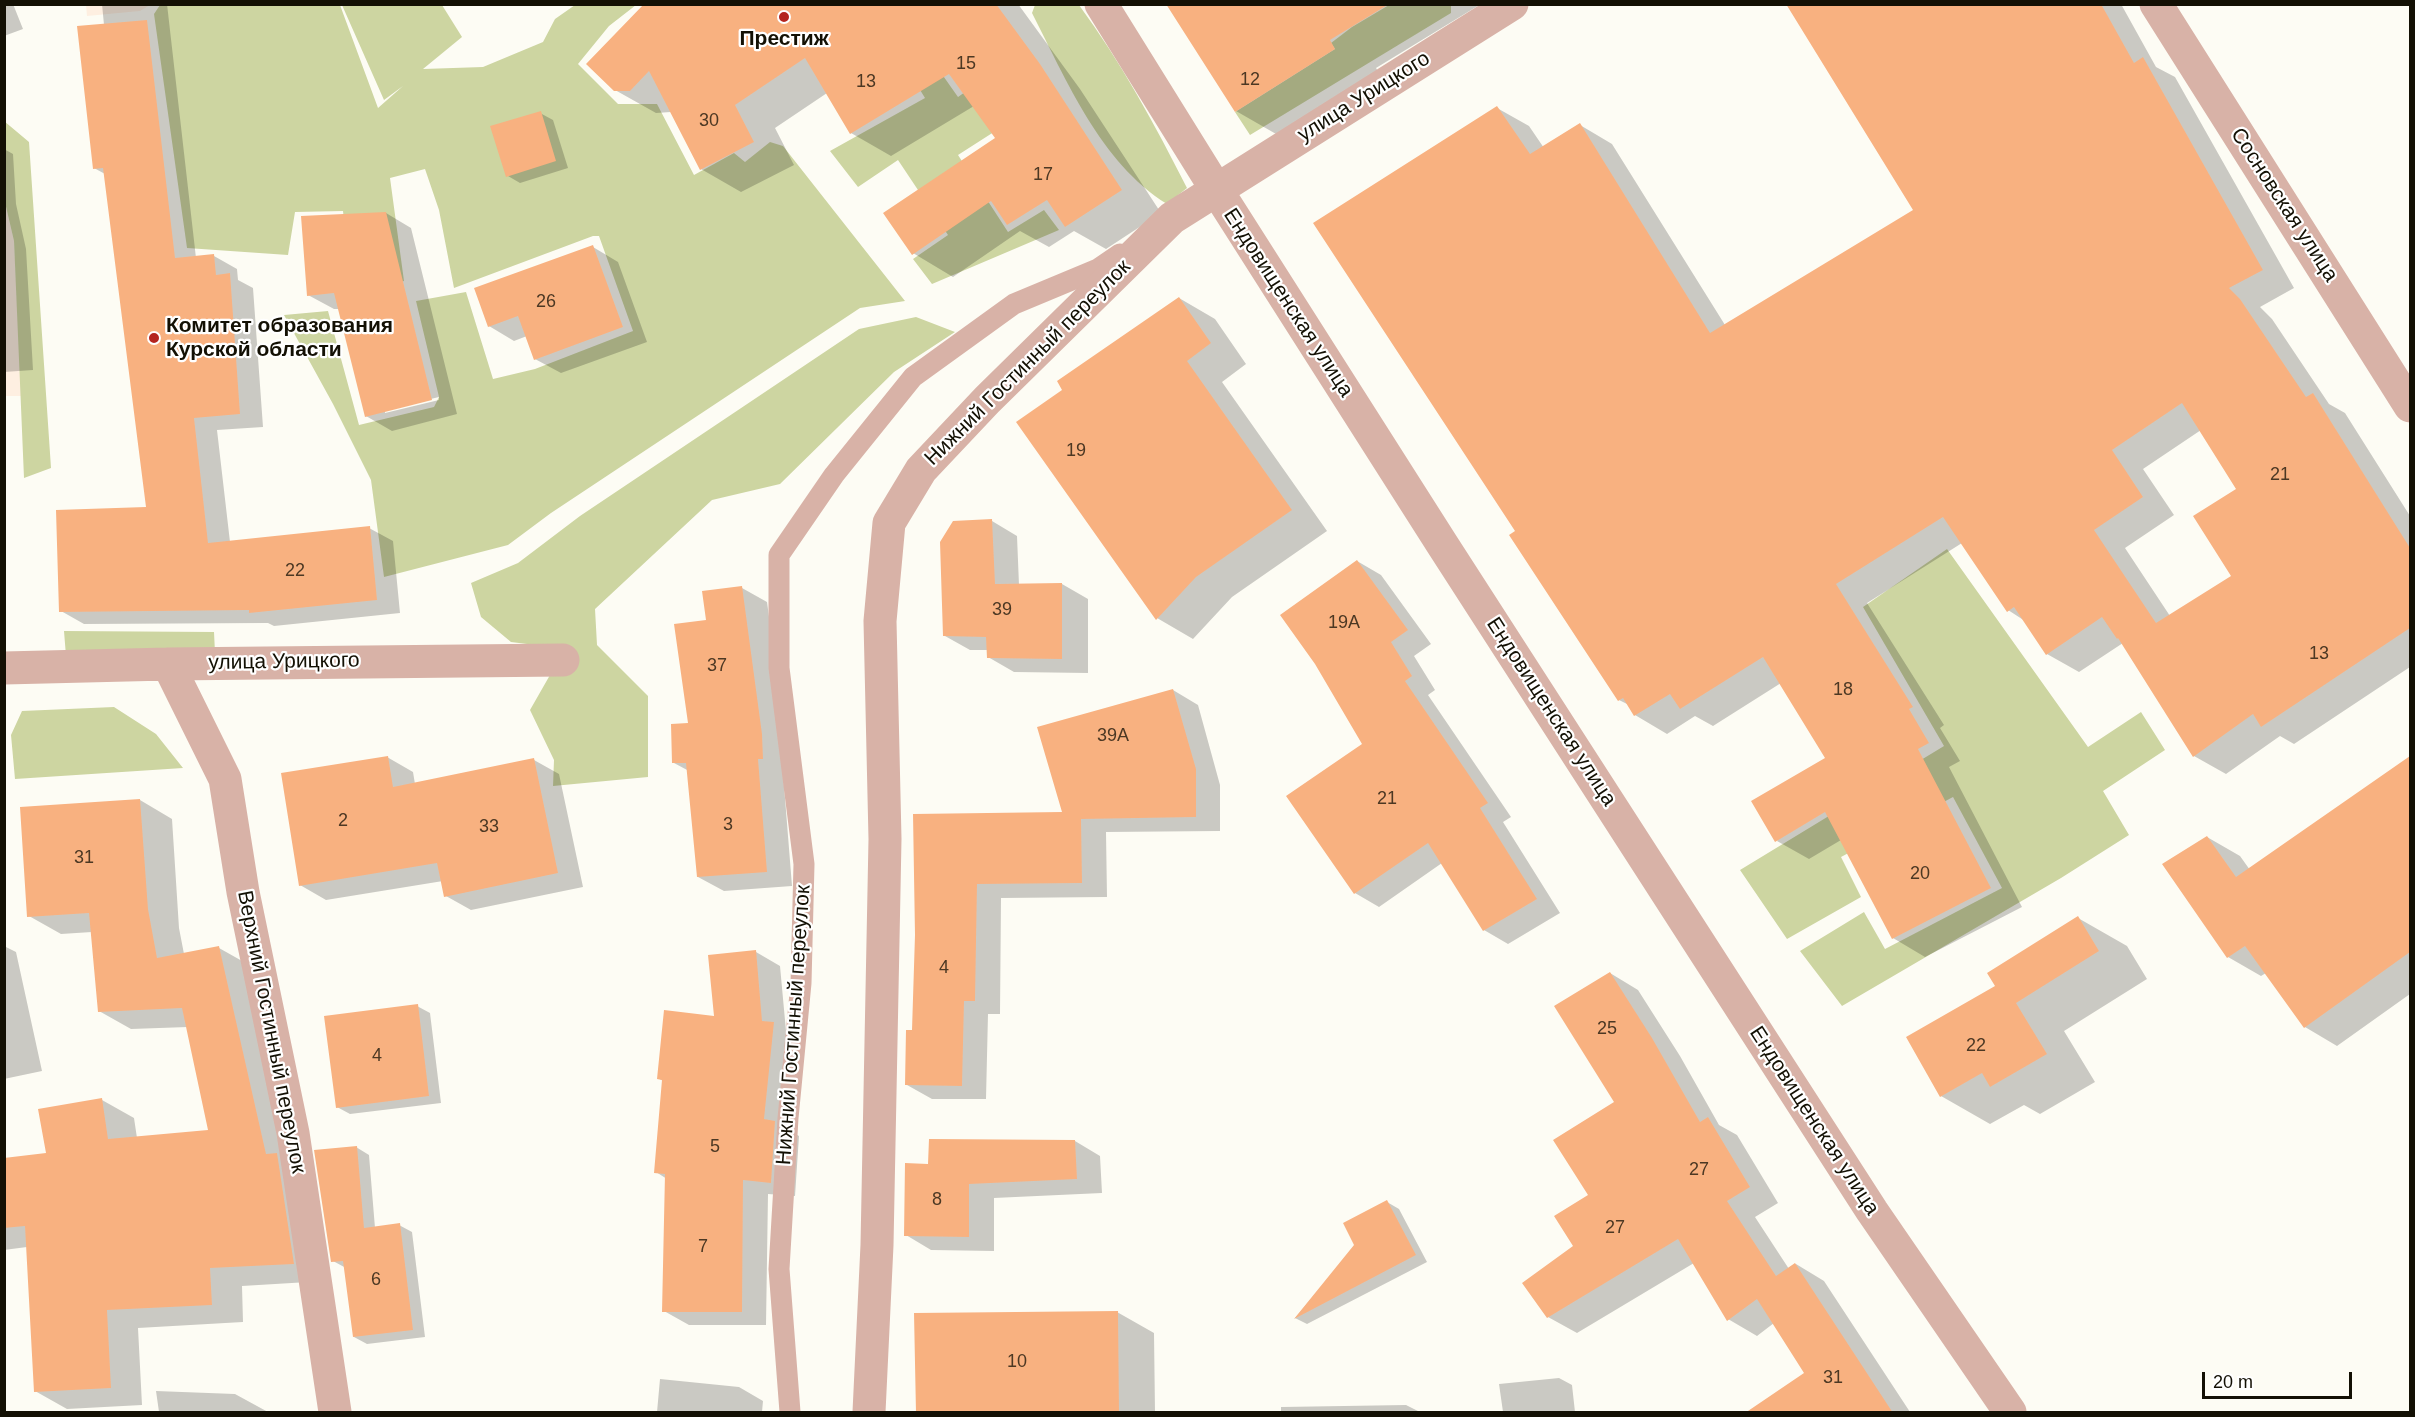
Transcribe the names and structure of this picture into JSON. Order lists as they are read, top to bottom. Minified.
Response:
{"streets":{"street":["улица Урицкого","Сосновская улица","Ендовищенская улица","Нижний Гостинный переулок","Верхний Гостинный переулок"]},"crossings":[["улица Урицкого","Ендовищенская улица"],["улица Урицкого","Нижний Гостинный переулок"],["улица Урицкого","Верхний Гостинный переулок"],["Ендовищенская улица","Нижний Гостинный переулок"]],"places":["Престиж","Комитет образования Курской области"],"house_numbers":["15","12","13","30","17","26","19","21","22","39","19А","13","37","18","39А","21","2","3","33","31","20","4","25","22","4","5","27","8","27","7","6","10","31"],"scale_bar":"20 m"}
